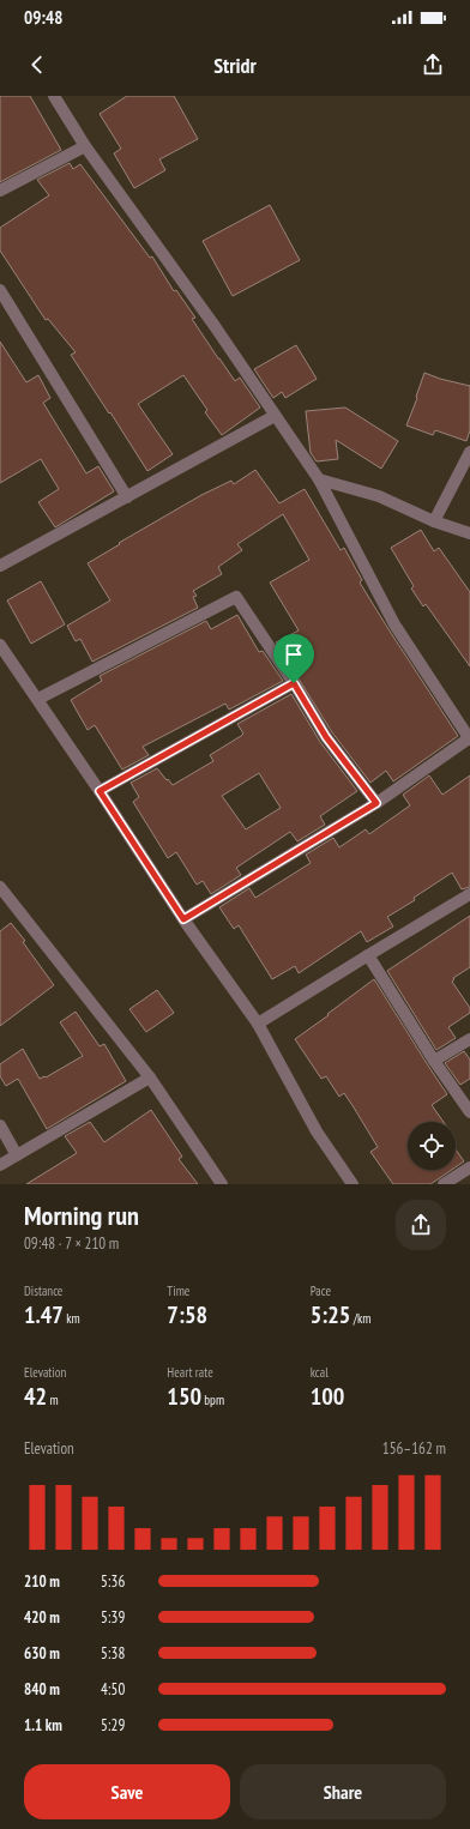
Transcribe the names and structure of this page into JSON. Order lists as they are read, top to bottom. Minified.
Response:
{"page":{"status":"09:48","header":"Stridr","heading":["Morning run","09:48 · 7 × 210 m"],"stats":[["Distance","1.47 km"],["Time","7:58"],["Pace","5:25 /km"],["Elevation","42 m"],["Heart rate","150 bpm"],["kcal","100"]],"chart":["Elevation","156–162 m"],"list":[{"name":"210 m","note":"5:36"},{"name":"420 m","note":"5:39"},{"name":"630 m","note":"5:38"},{"name":"840 m","note":"4:50"},{"name":"1.1 km","note":"5:29"}],"buttons":["Save","Share"]}}
